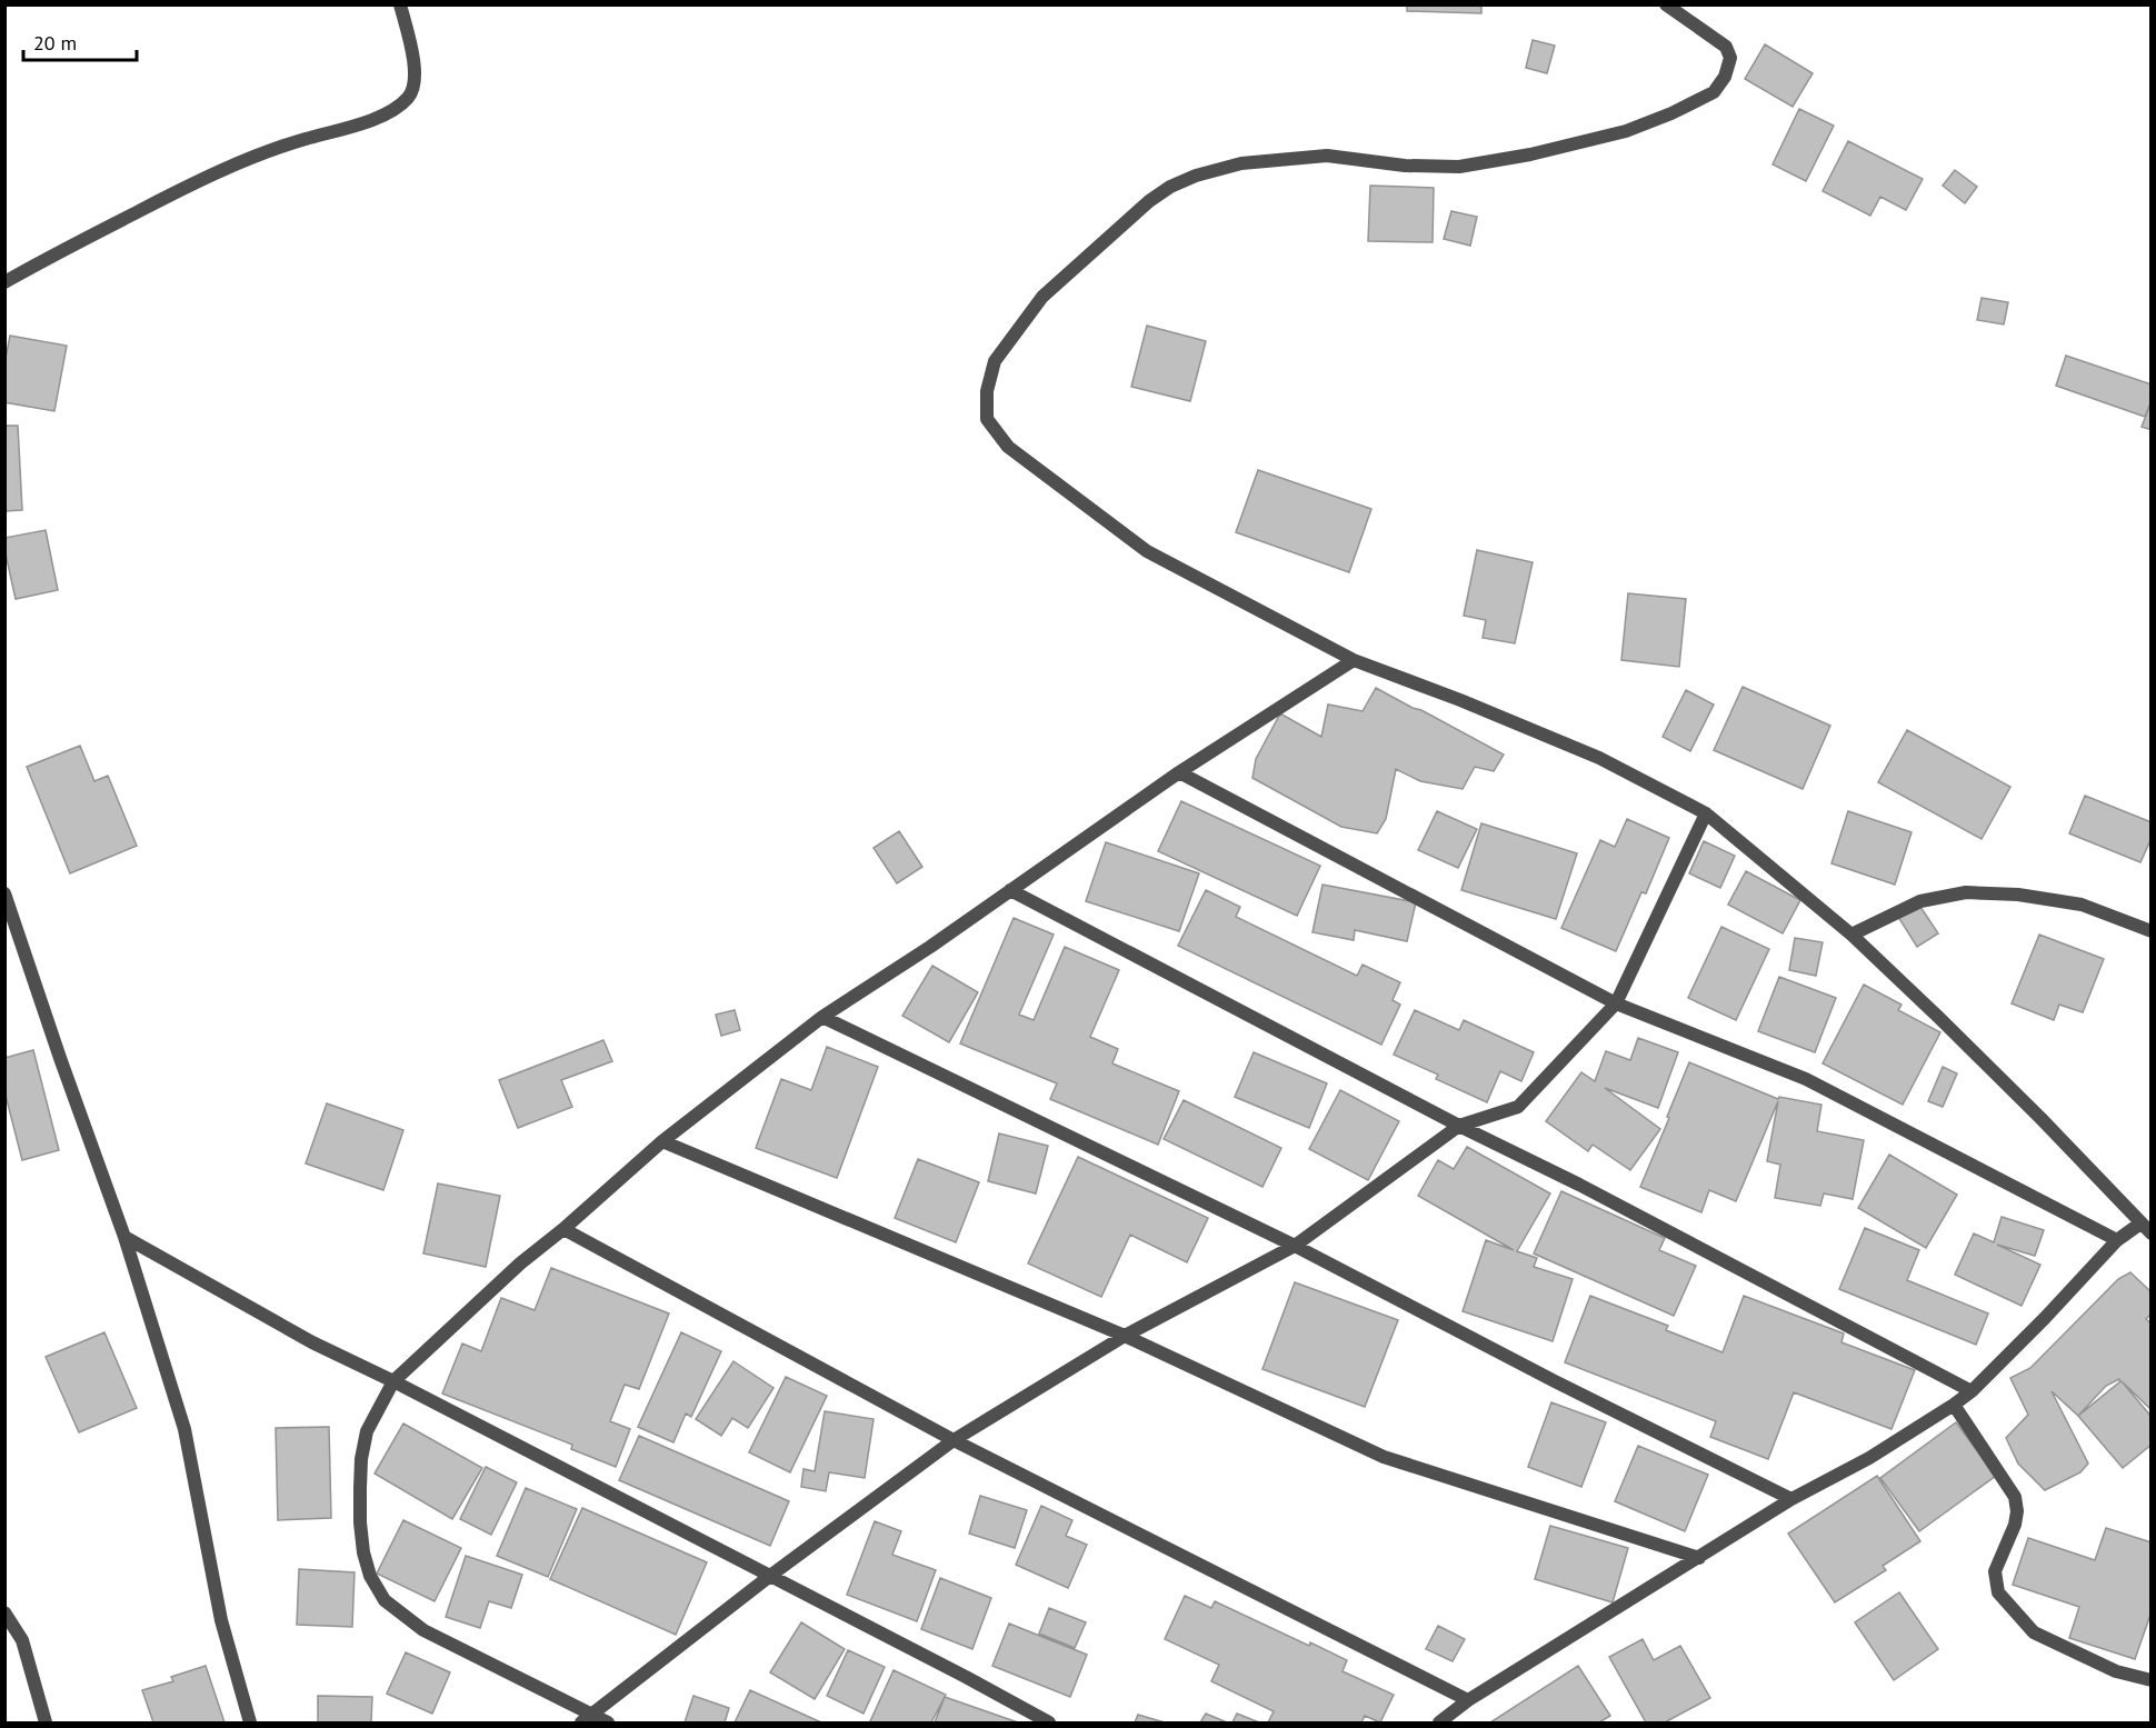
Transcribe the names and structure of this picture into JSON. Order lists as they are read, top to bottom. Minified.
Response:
{"scale_bar":"20 m"}
